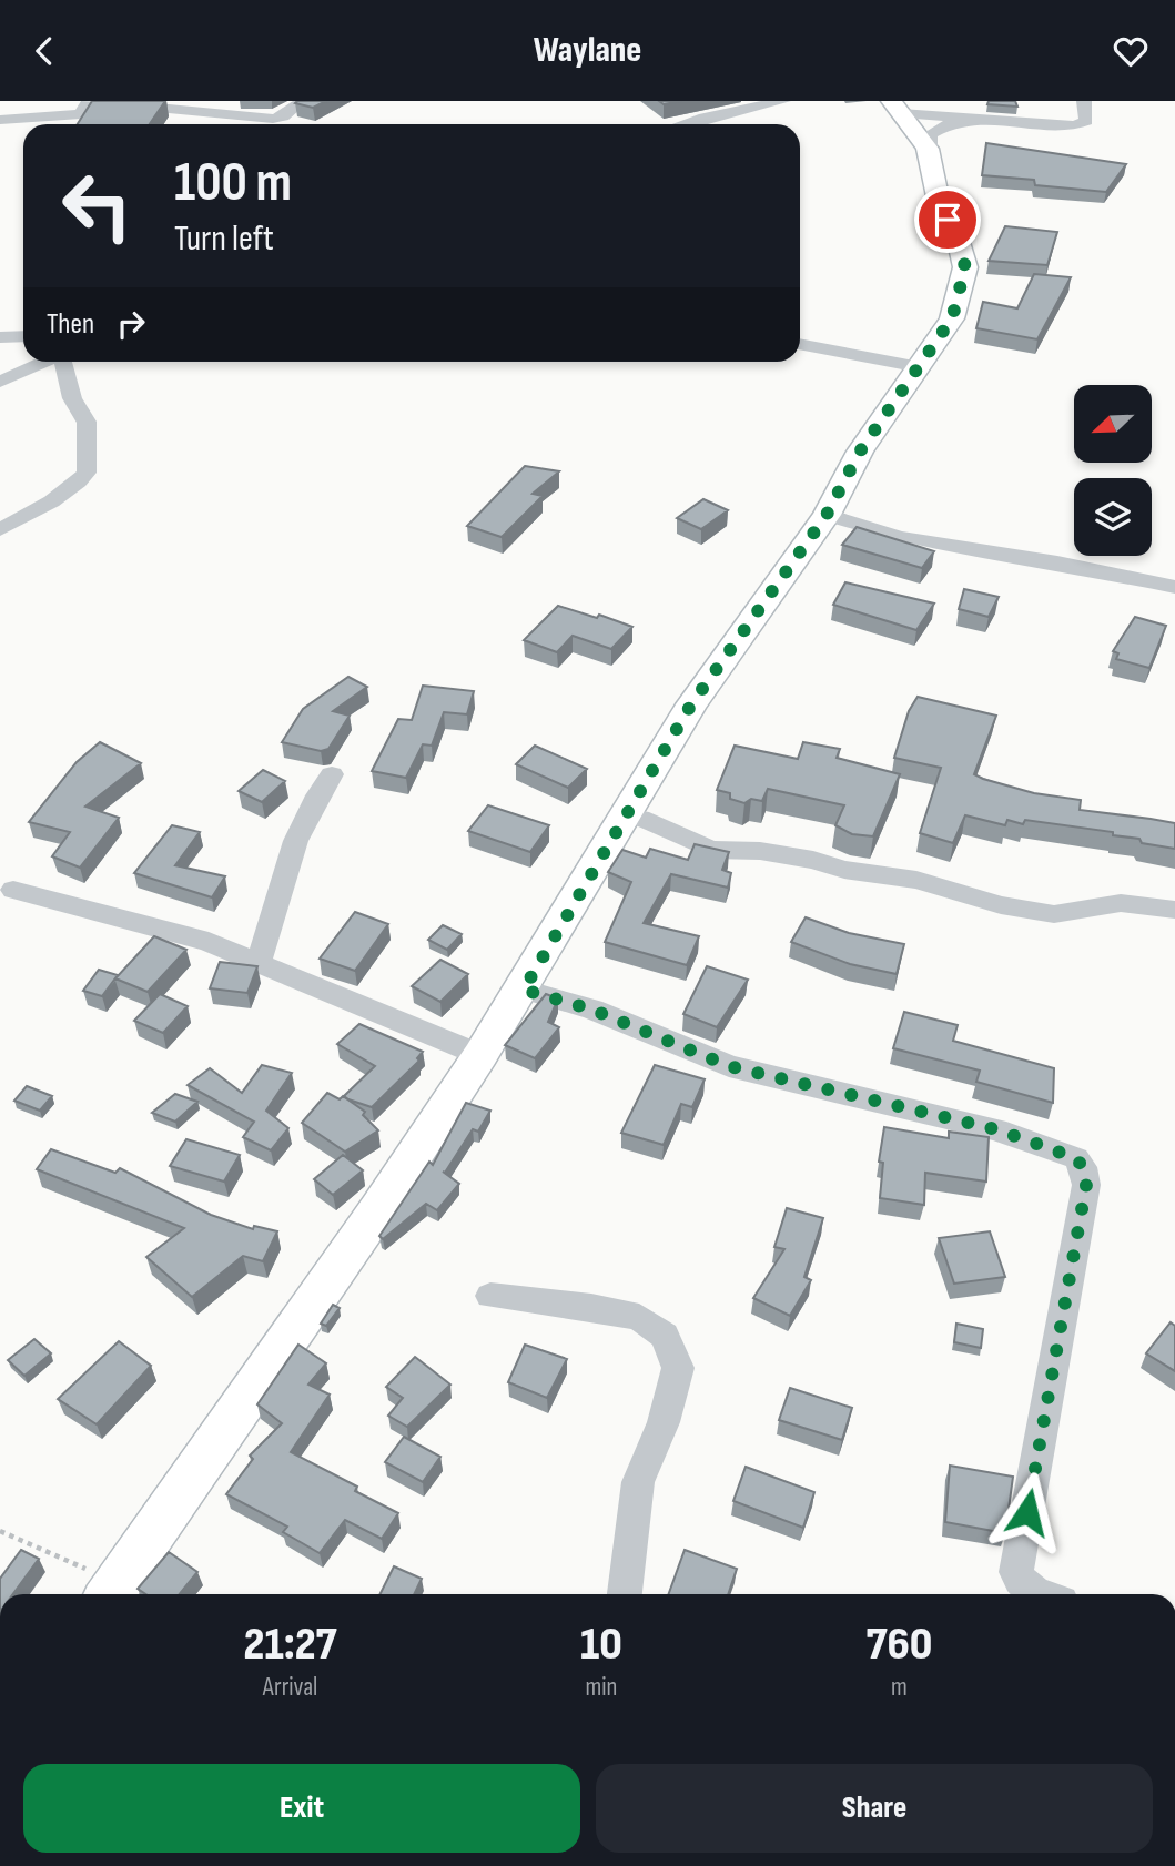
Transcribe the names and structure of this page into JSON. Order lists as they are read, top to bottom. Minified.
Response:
{"north":"bottom left","page":{"header":"Waylane","turn":["100 m","Turn left"],"then":"Then","eta":["21:27","Arrival","10","min","760","m"],"buttons":["Exit","Share"]}}
